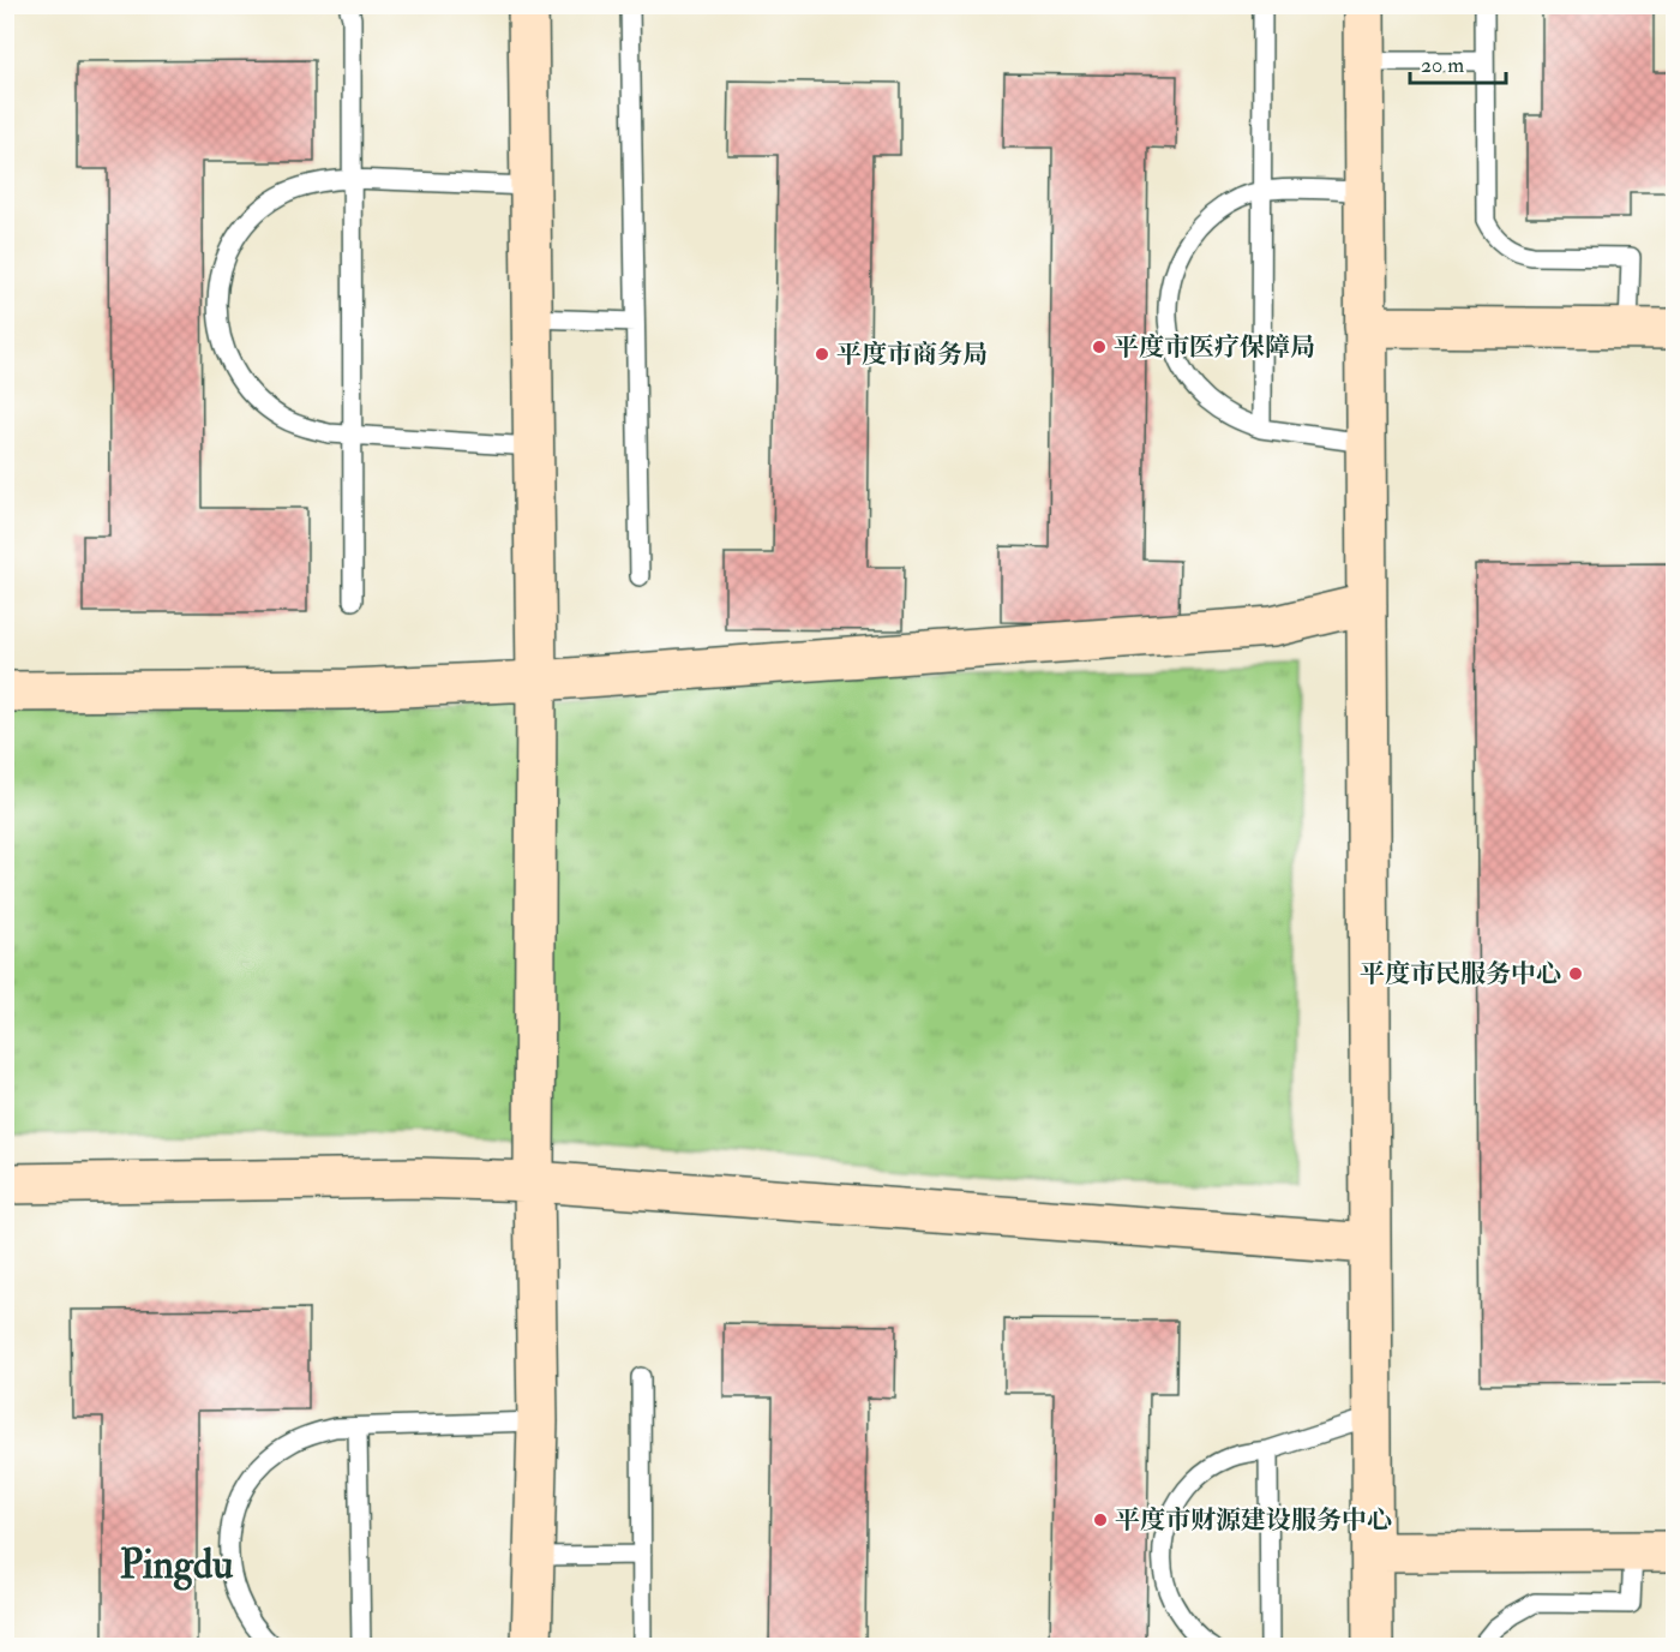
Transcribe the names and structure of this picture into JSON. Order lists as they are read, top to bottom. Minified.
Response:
{"districts":["Pingdu"],"places":["平度市医疗保障局","平度市商务局","平度市民服务中心","平度市财源建设服务中心"],"scale_bar":"20 m"}
